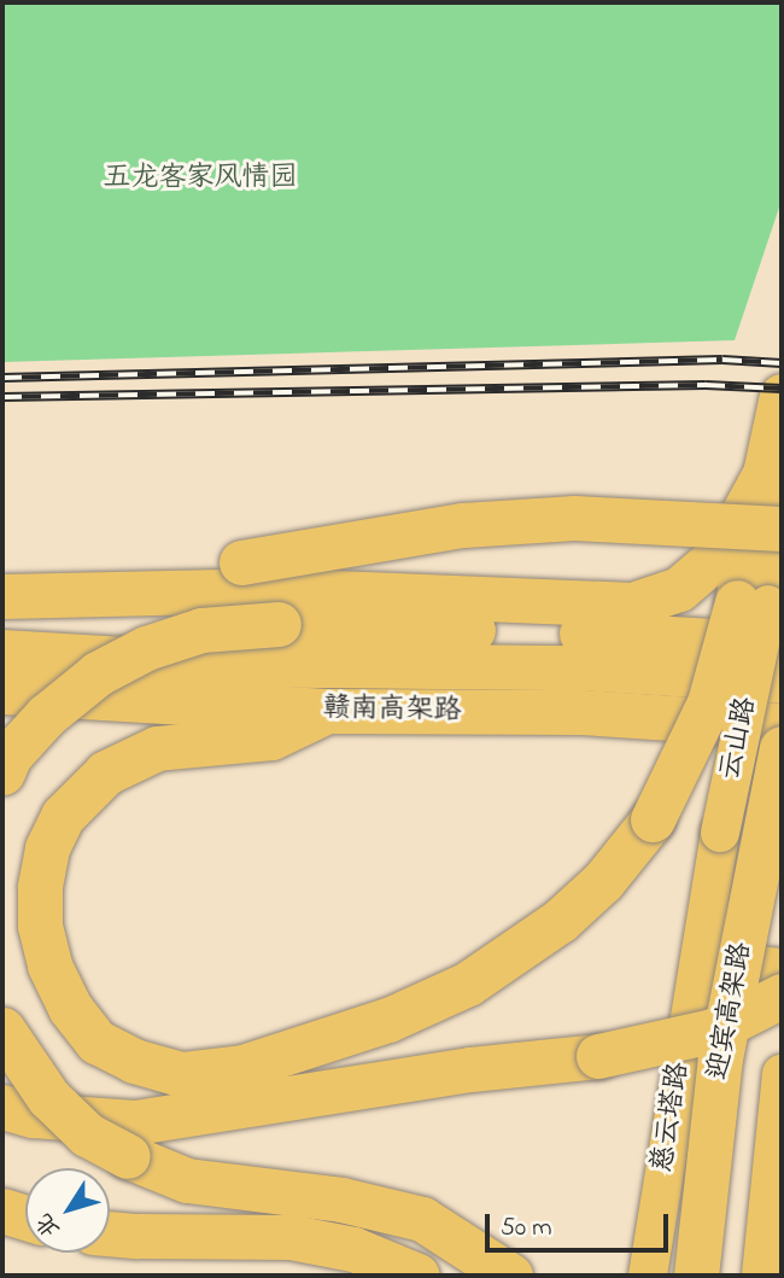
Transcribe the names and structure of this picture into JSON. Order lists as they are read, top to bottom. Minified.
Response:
{"streets":{"highway":["赣南高架路","迎宾高架路"],"main road":["云山路","慈云塔路"]},"crossings":[["云山路","慈云塔路"]],"parks":["五龙客家风情园"],"scale_bar":"50 m","north":"bottom left"}
